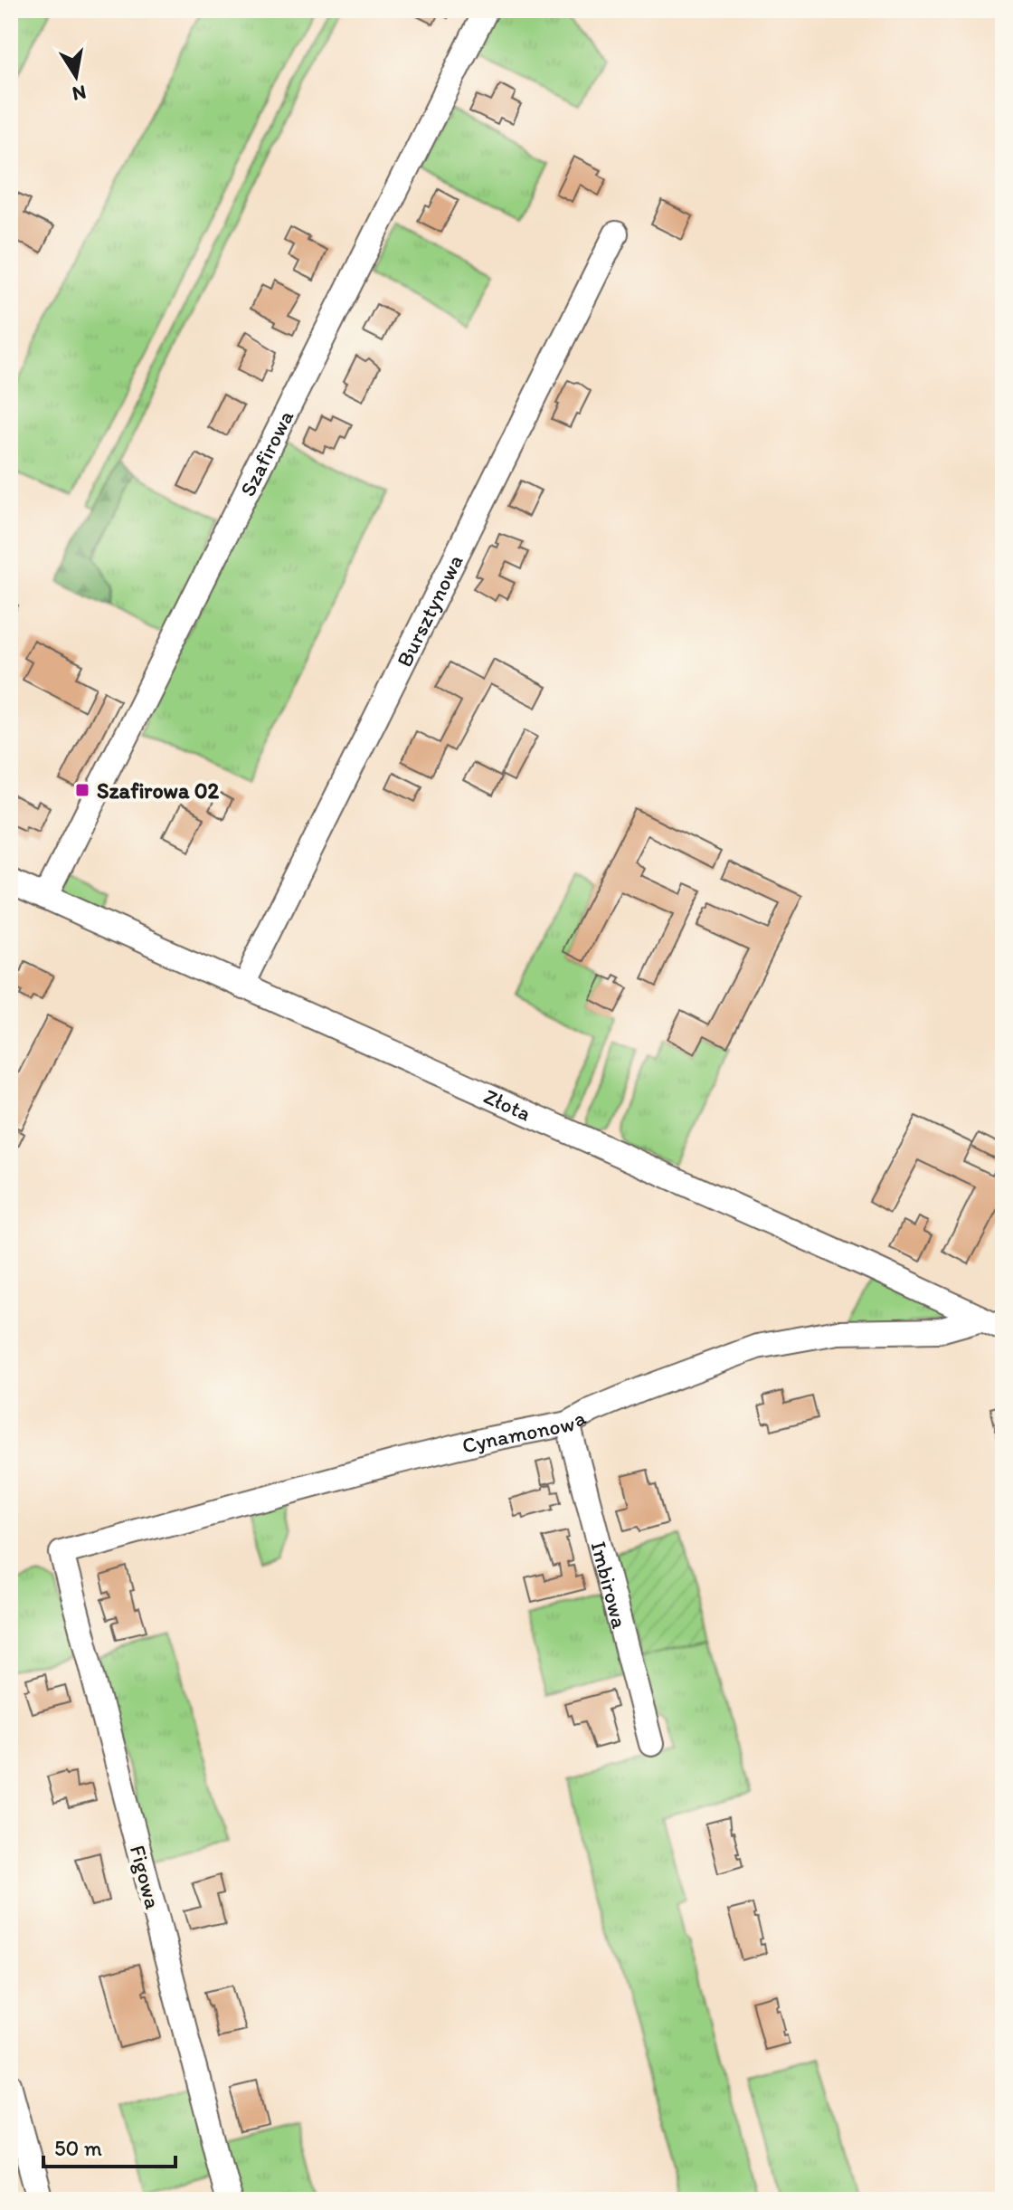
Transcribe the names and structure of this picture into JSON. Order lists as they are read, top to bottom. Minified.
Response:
{"streets":{"street":["Szafirowa","Bursztynowa","Złota","Cynamonowa","Imbirowa","Figowa"]},"crossings":[["Szafirowa","Złota"],["Bursztynowa","Złota"],["Złota","Cynamonowa"],["Cynamonowa","Imbirowa"],["Cynamonowa","Figowa"]],"places":{"transit":["Szafirowa 02"]},"scale_bar":"50 m","north":"bottom"}
